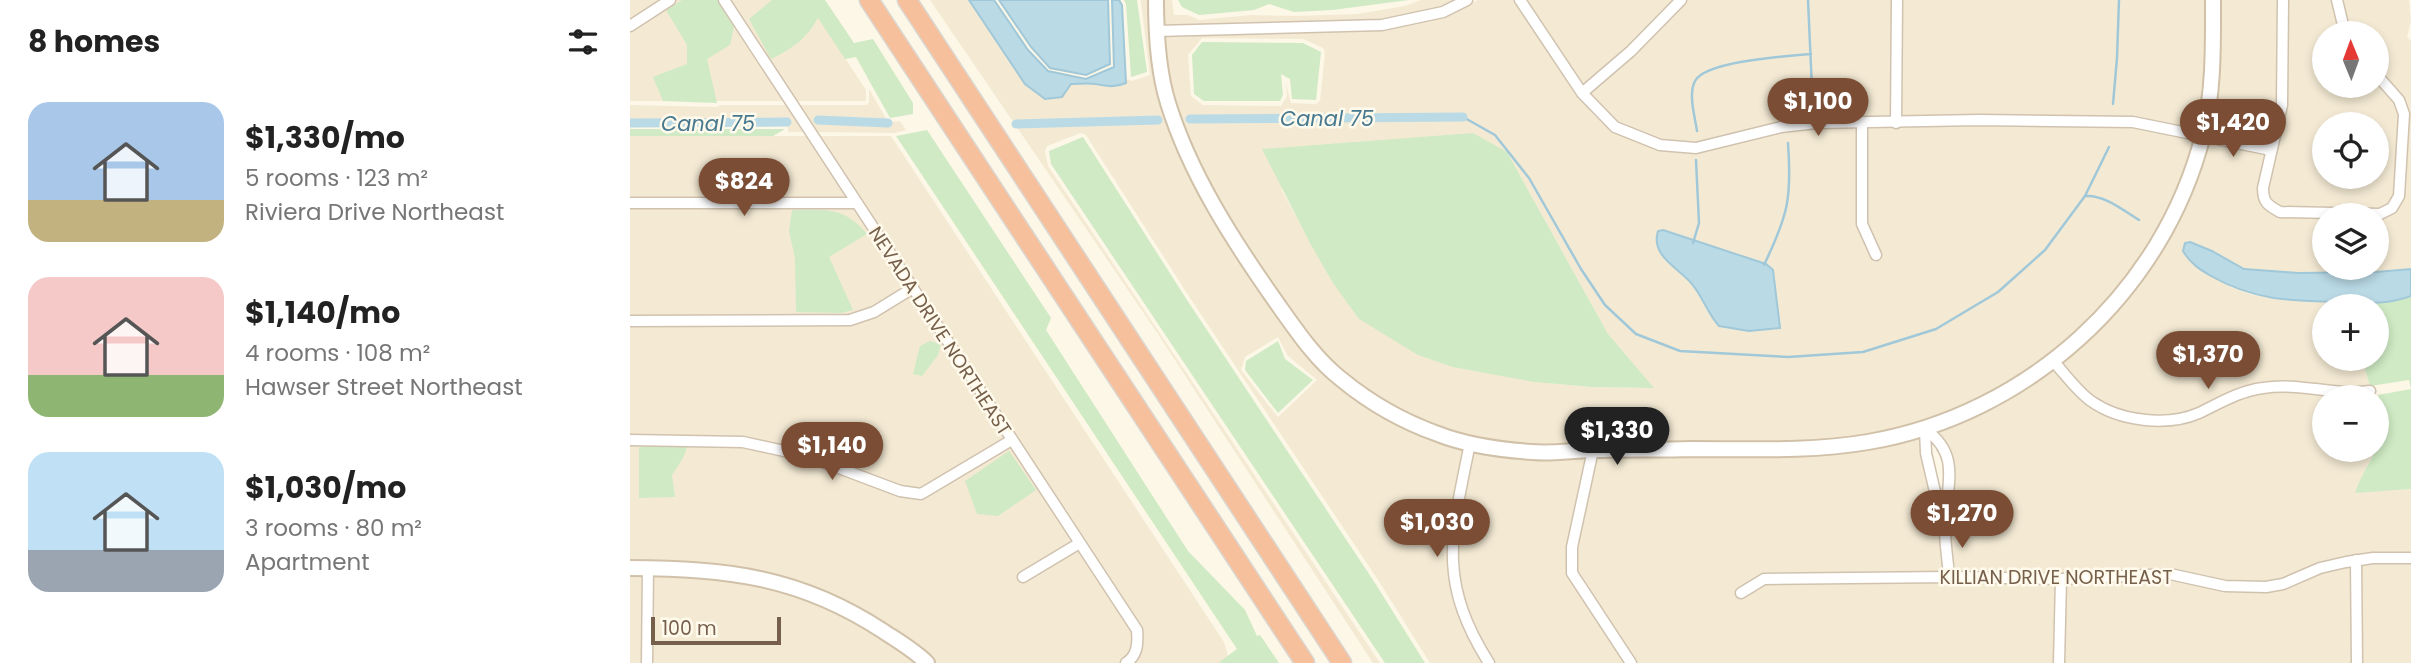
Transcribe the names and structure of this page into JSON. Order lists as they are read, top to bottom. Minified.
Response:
{"streets":{"street":["NEVADA DRIVE NORTHEAST","KILLIAN DRIVE NORTHEAST"]},"water":["Canal 75"],"scale_bar":"100 m","north":"top","page":{"heading":"8 homes","map_buttons":["+","−"],"price":["$1,100","$1,420","$824","$1,370","$1,330","$1,140","$1,270","$1,030"],"list":[{"name":"$1,330/mo","note":"5 rooms · 123 m² · Riviera Drive Northeast"},{"name":"$1,140/mo","note":"4 rooms · 108 m² · Hawser Street Northeast"},{"name":"$1,030/mo","note":"3 rooms · 80 m² · Apartment"}],"scale":"100 m"}}
